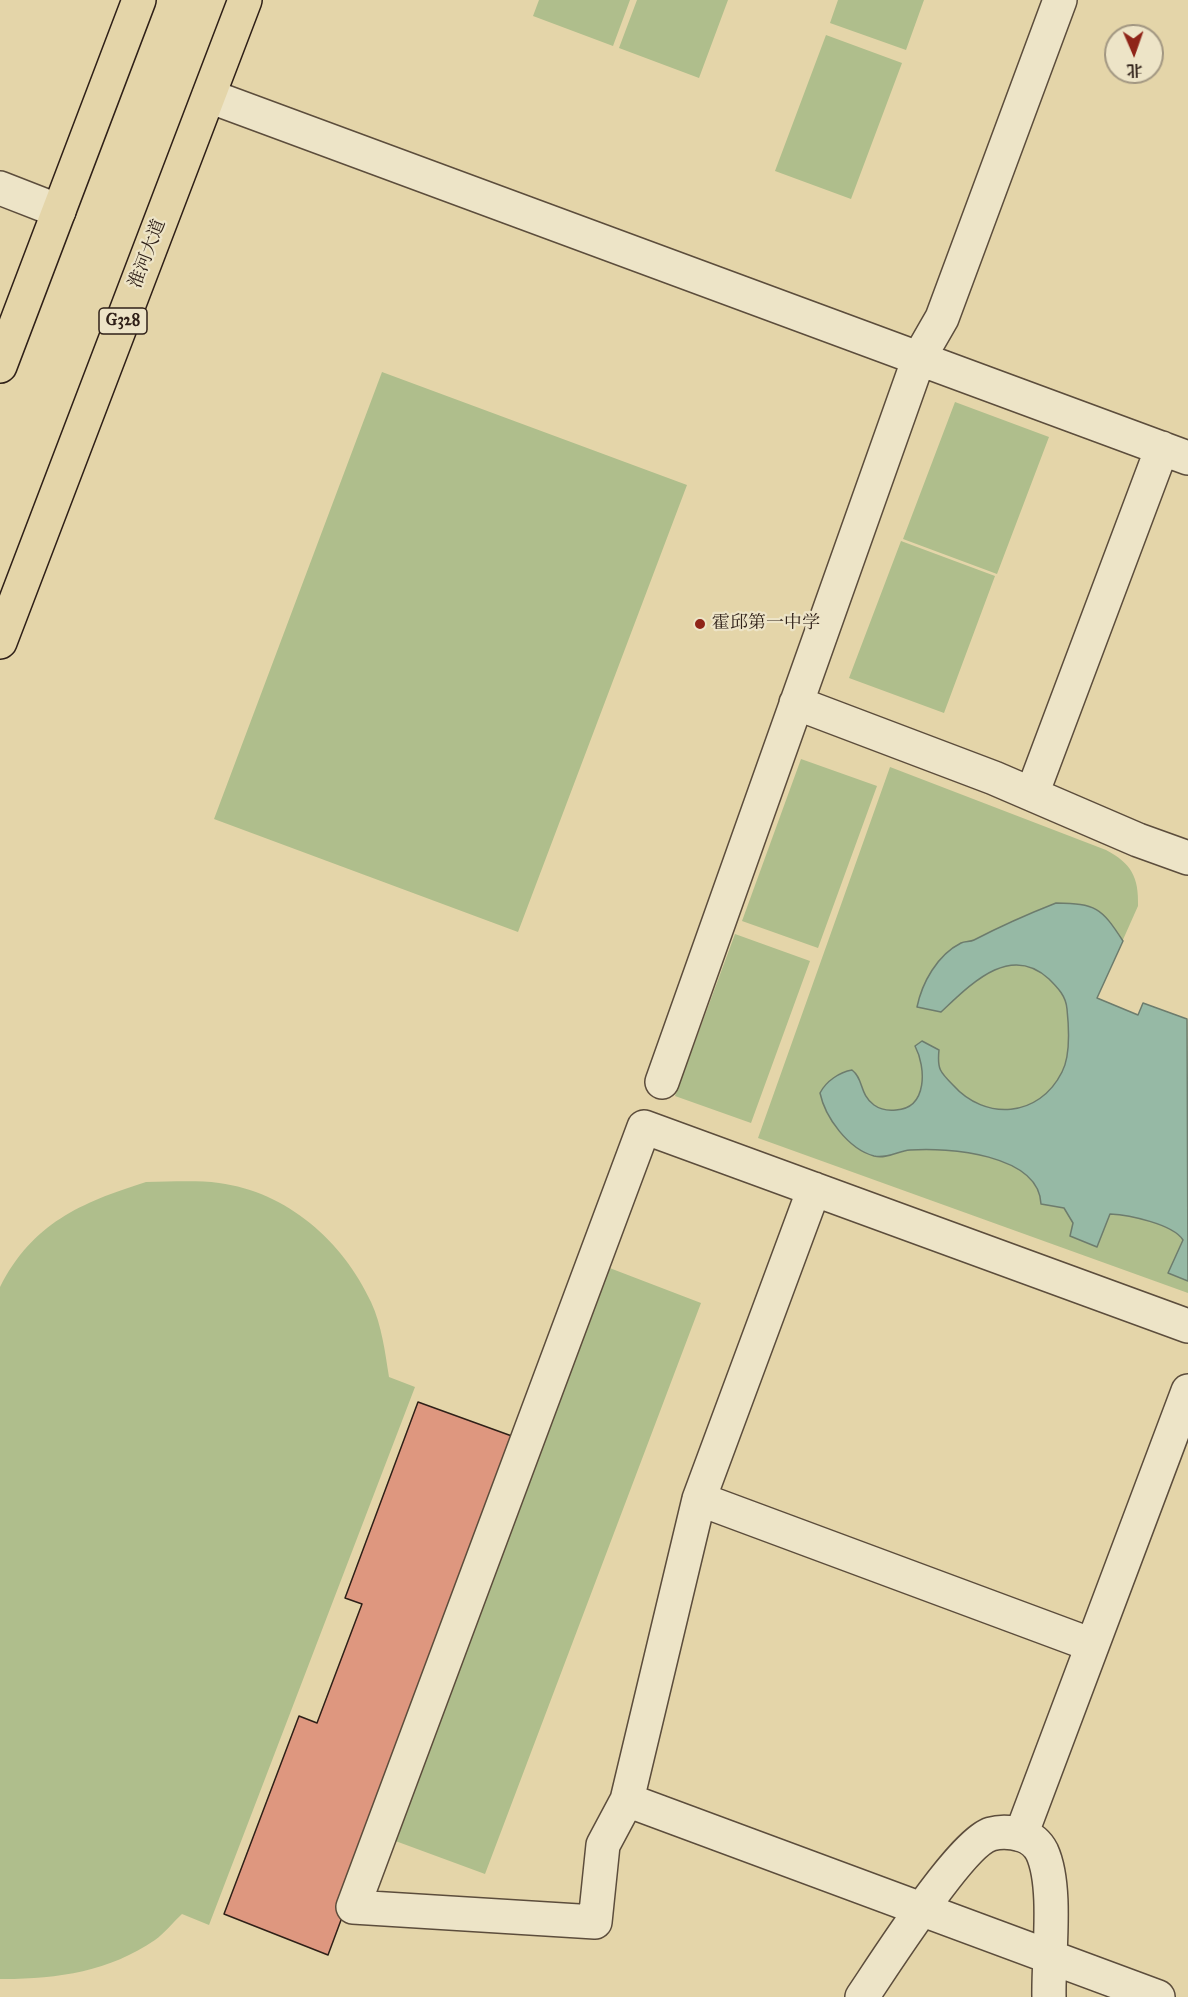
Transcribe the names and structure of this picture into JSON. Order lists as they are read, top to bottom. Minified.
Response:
{"streets":{"highway":["淮河大道","G328"]},"places":["霍邱第一中学"],"north":"bottom"}
